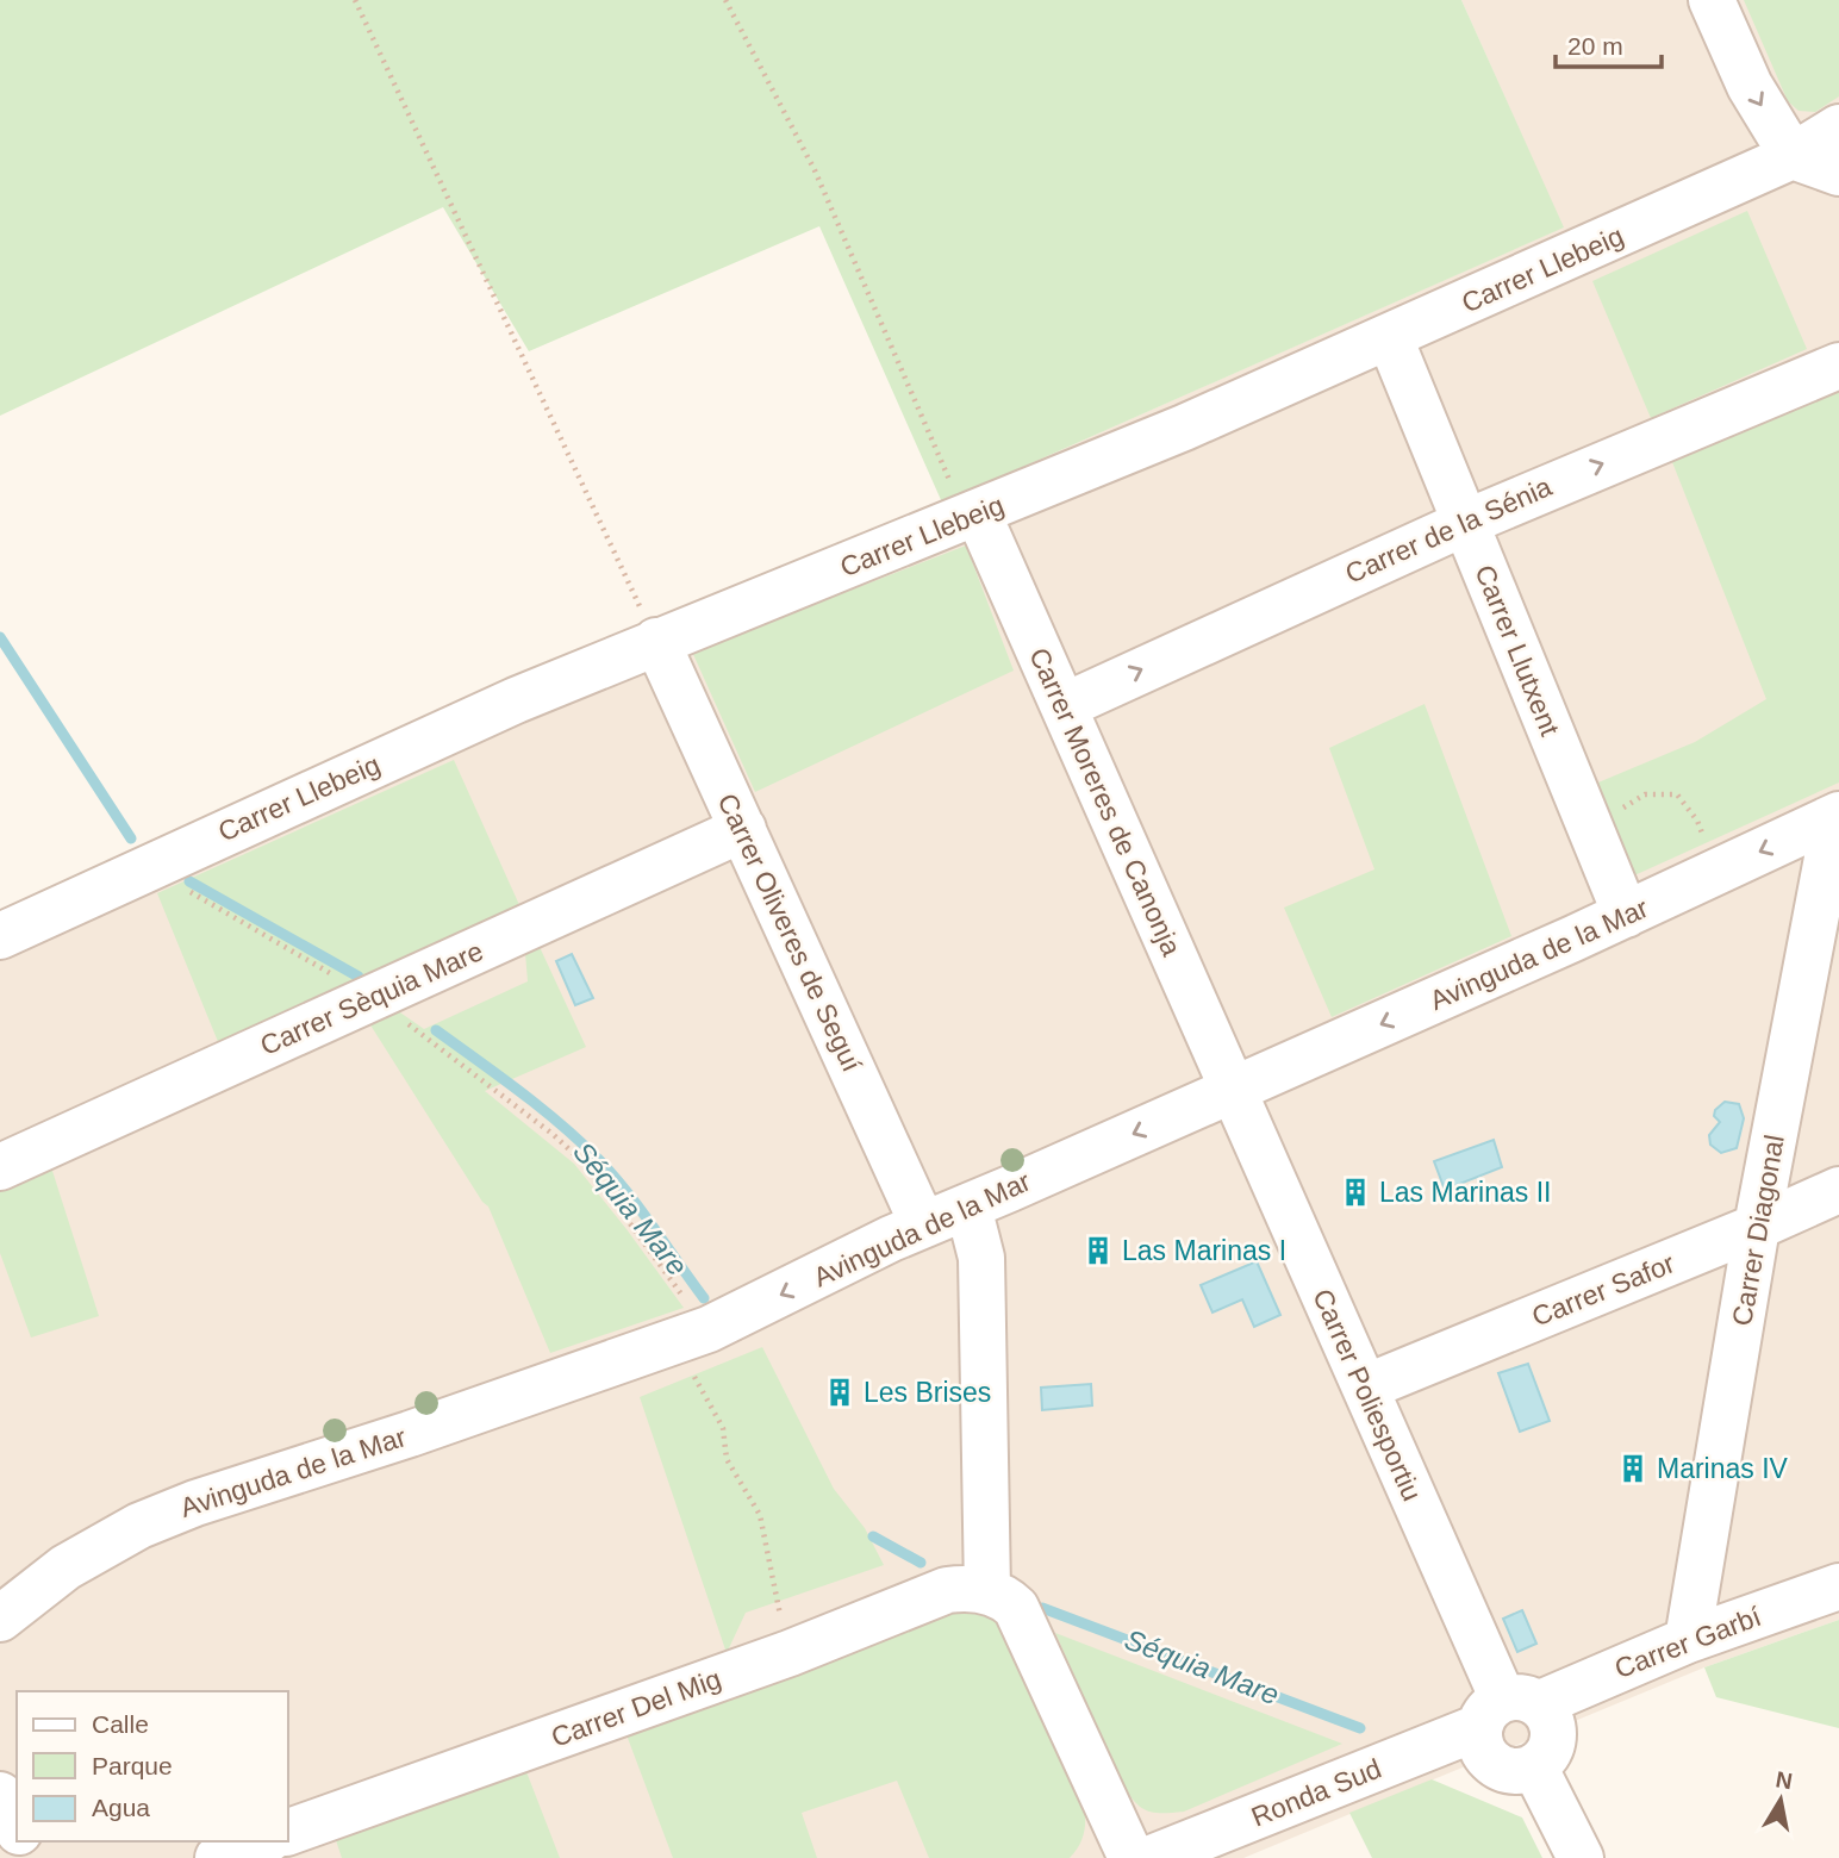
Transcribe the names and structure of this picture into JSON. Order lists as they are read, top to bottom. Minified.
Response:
{"streets":{"street":["Carrer Llebeig","Carrer de la Sénia","Carrer Llutxent","Carrer Moreres de Canonja","Carrer Oliveres de Seguí","Avinguda de la Mar","Carrer Sèquia Mare","Carrer Diagonal","Carrer Safor","Carrer Poliesportiu","Carrer Garbí","Carrer Del Mig","Ronda Sud"]},"crossings":[["Carrer Llebeig","Carrer Llutxent"],["Carrer Llebeig","Carrer Moreres de Canonja"],["Carrer Llebeig","Carrer Oliveres de Seguí"],["Carrer de la Sénia","Carrer Llutxent"],["Carrer de la Sénia","Carrer Moreres de Canonja"],["Carrer Llutxent","Avinguda de la Mar"],["Carrer Moreres de Canonja","Avinguda de la Mar"],["Carrer Moreres de Canonja","Carrer Poliesportiu"],["Carrer Oliveres de Seguí","Avinguda de la Mar"],["Carrer Oliveres de Seguí","Carrer Sèquia Mare"],["Avinguda de la Mar","Carrer Diagonal"],["Avinguda de la Mar","Carrer Poliesportiu"],["Carrer Diagonal","Carrer Safor"],["Carrer Diagonal","Carrer Garbí"],["Carrer Safor","Carrer Poliesportiu"],["Carrer Poliesportiu","Carrer Garbí"],["Carrer Poliesportiu","Ronda Sud"],["Carrer Garbí","Ronda Sud"]],"one_way":["Carrer de la Sénia","Avinguda de la Mar"],"water":["Séquia Mare"],"places":{"building":["Las Marinas II","Las Marinas I","Les Brises","Marinas IV"]},"legend":["Calle","Parque","Agua"],"scale_bar":"20 m","north":"top"}
